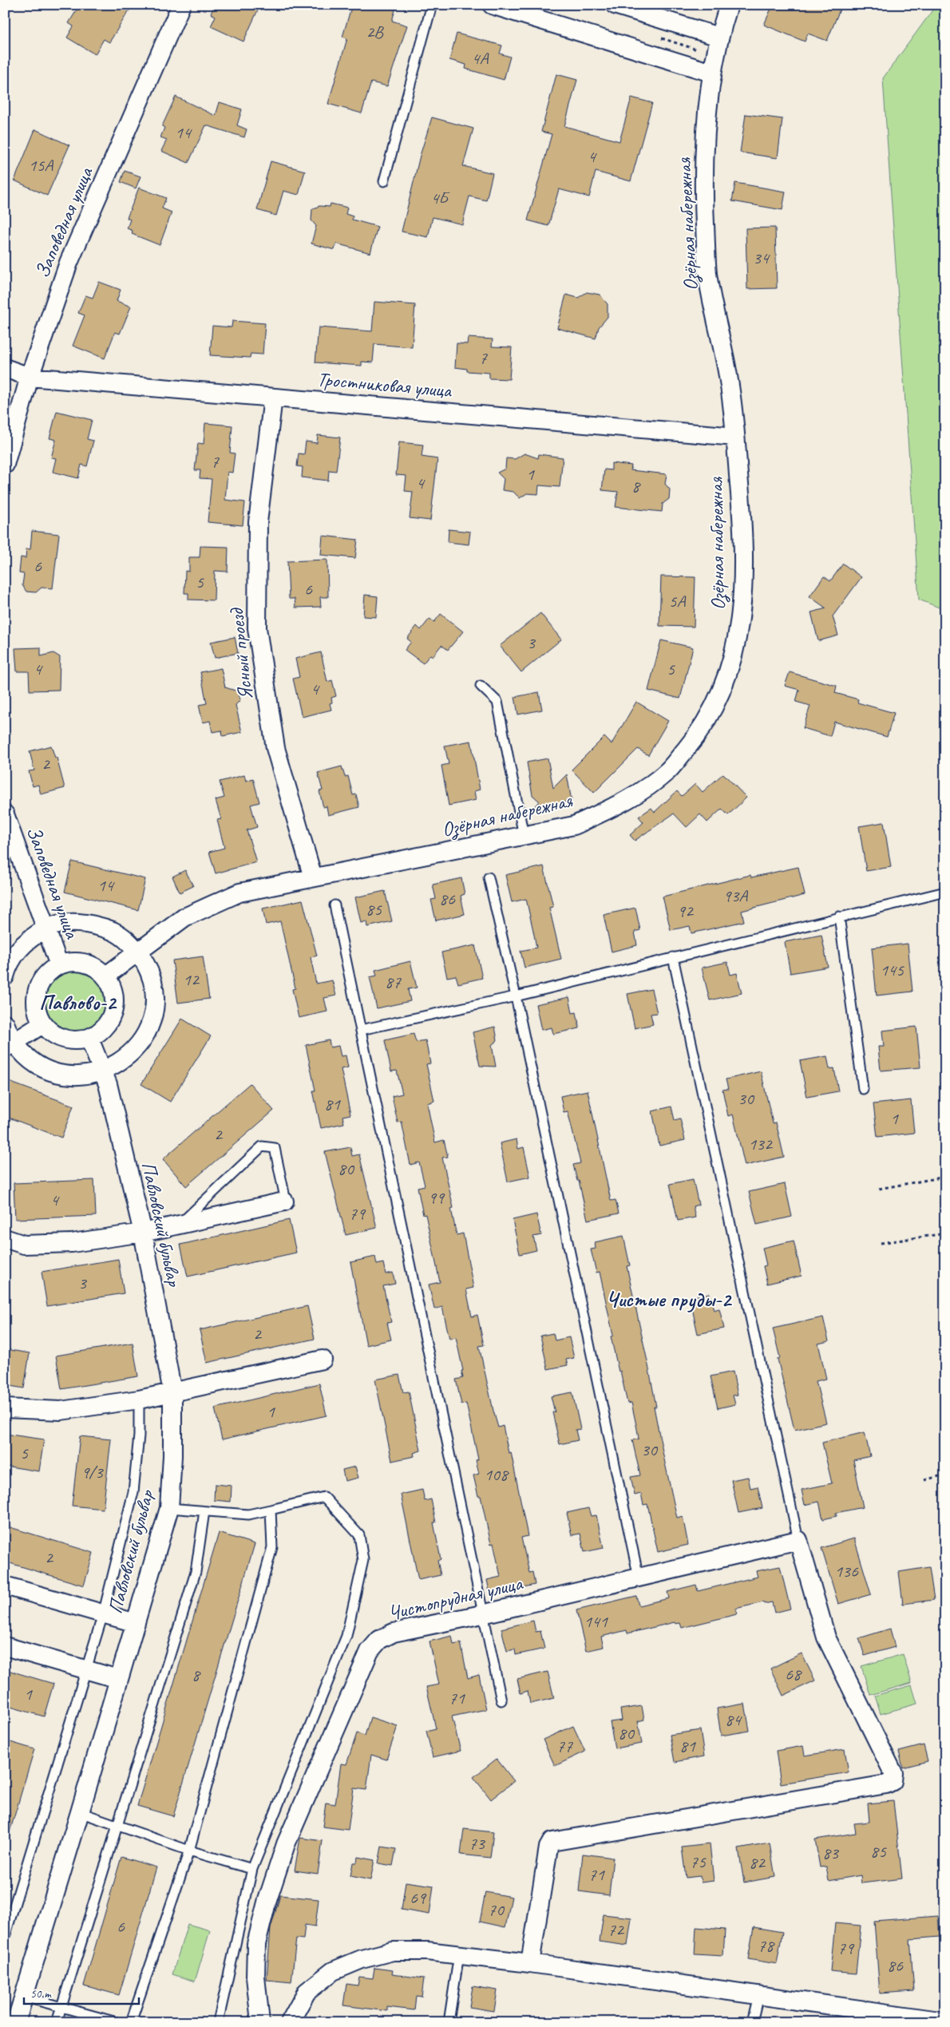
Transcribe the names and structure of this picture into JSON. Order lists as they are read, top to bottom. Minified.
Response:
{"streets":{"street":["Заповедная улица","Озёрная набережная","Тростниковая улица","Ясный проезд","Павловский бульвар","Чистопрудная улица"]},"crossings":[["Заповедная улица","Озёрная набережная"],["Заповедная улица","Тростниковая улица"],["Заповедная улица","Павловский бульвар"],["Озёрная набережная","Тростниковая улица"],["Озёрная набережная","Ясный проезд"],["Озёрная набережная","Павловский бульвар"],["Тростниковая улица","Ясный проезд"]],"districts":["Павлово-2","Чистые пруды-2"],"house_numbers":["2В","4А","14","4","15А","4Б","34","7","7","1","4","8","6","5","6","5А","3","4","5","4","2","14","93А","86","85","92","145","12","87","30","81","1","2","132","80","99","4","79","3","2","1","30","5","9/3","108","2","136","141","68","8","1","71","84","80","77","81","73","85","83","75","82","71","69","70","6","72","78","79","86"],"scale_bar":"50 m"}
